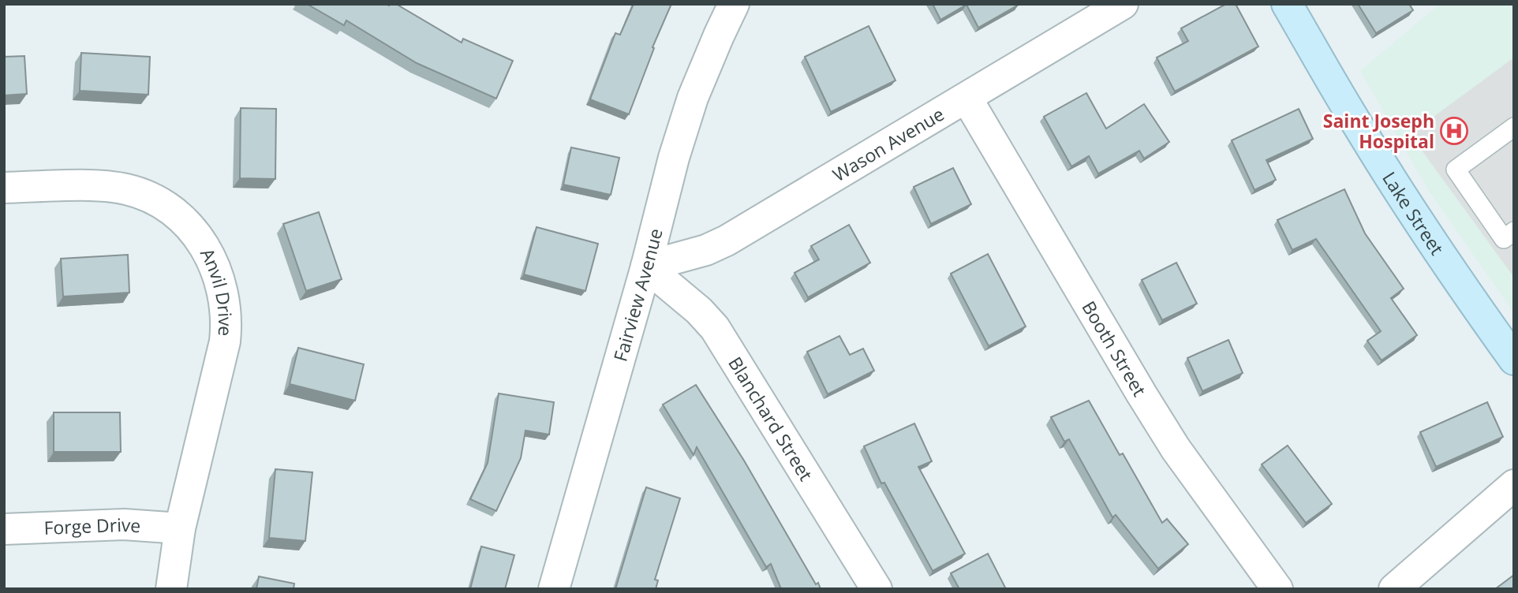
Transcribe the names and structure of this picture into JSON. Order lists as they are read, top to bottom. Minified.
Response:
{"streets":{"street":["Wason Avenue","Lake Street","Anvil Drive","Fairview Avenue","Booth Street","Blanchard Street","Forge Drive"]},"crossings":[["Wason Avenue","Fairview Avenue"],["Wason Avenue","Booth Street"],["Wason Avenue","Blanchard Street"],["Anvil Drive","Forge Drive"],["Fairview Avenue","Blanchard Street"]],"places":{"hospital":["Saint Joseph Hospital"]}}
